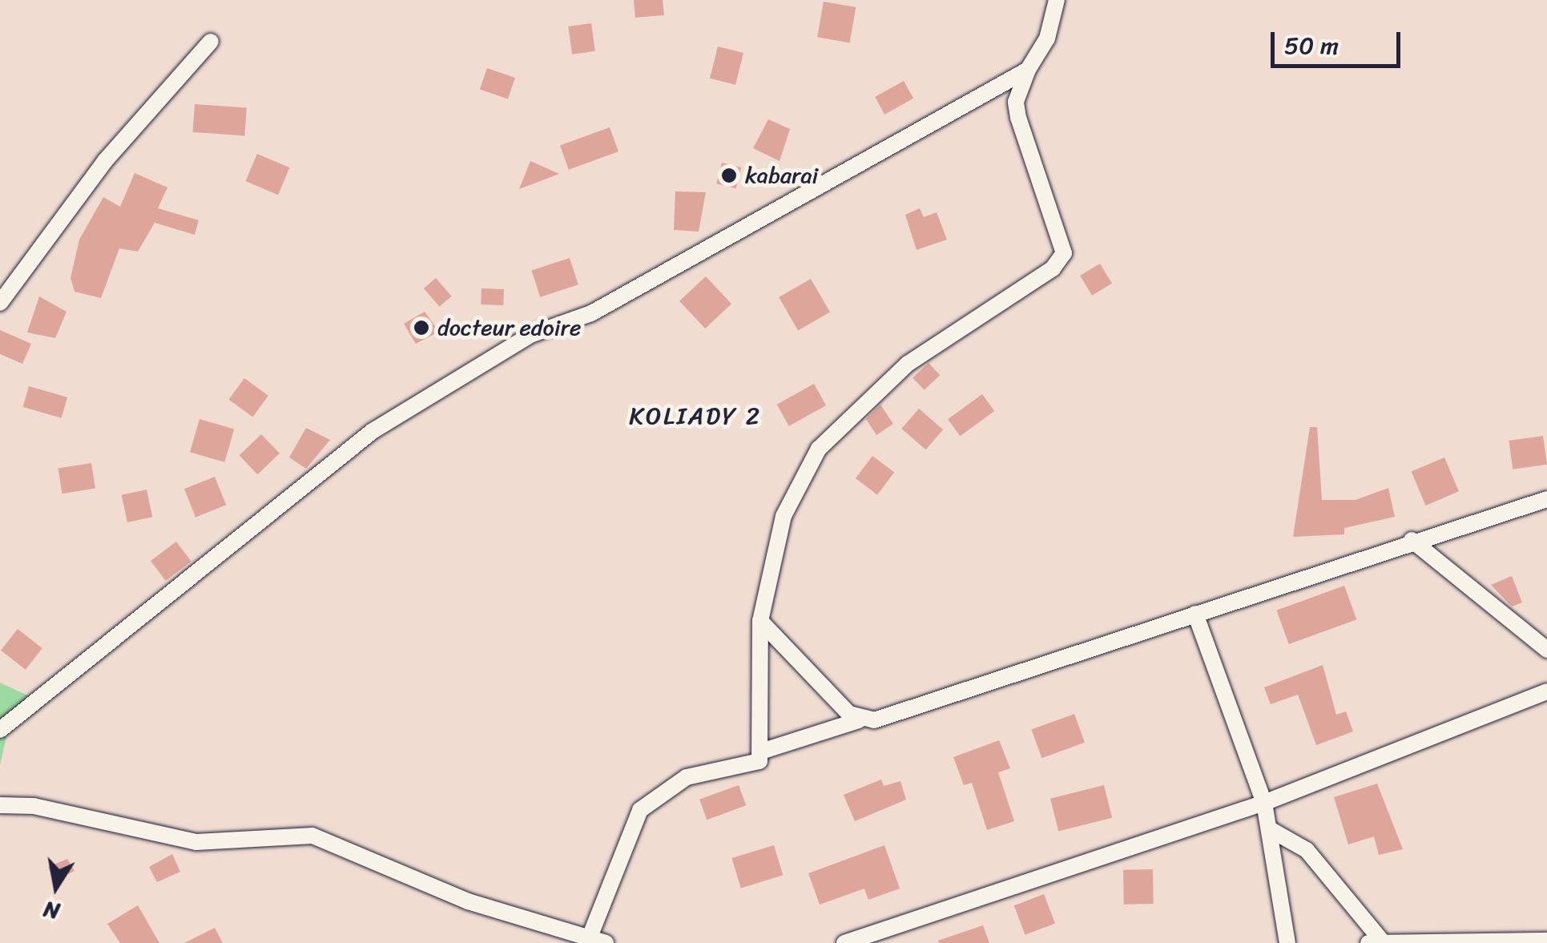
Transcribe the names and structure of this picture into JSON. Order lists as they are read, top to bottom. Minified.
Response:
{"districts":["KOLIADY 2"],"places":["kabarai","docteur edoire"],"scale_bar":"50 m","north":"bottom"}
